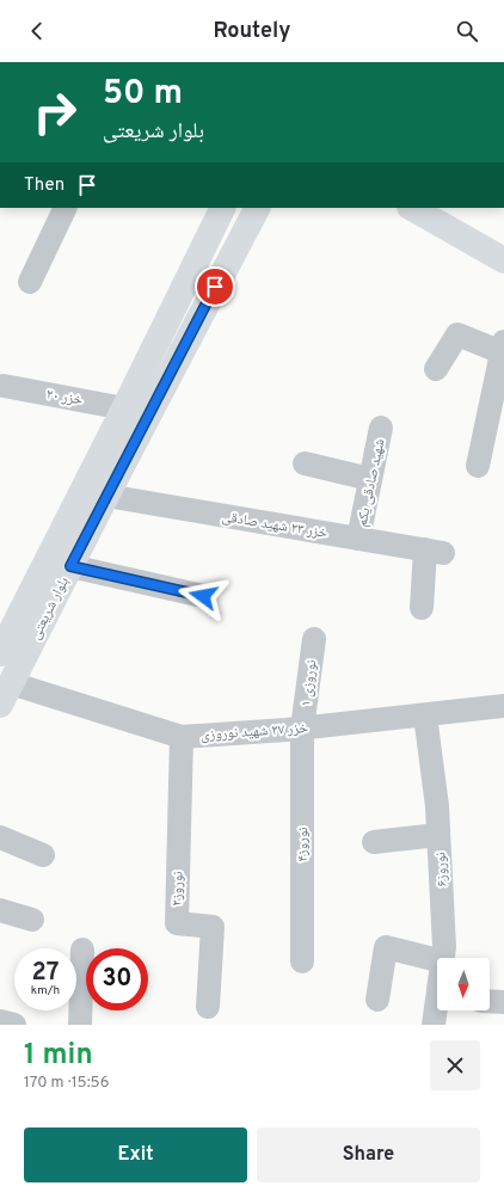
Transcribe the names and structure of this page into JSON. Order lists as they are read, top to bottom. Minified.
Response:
{"streets":{"main road":["بلوار شریعتی"],"street":["خزر ۲۰","شهید صادقی یکم","خزر ۲۳ شهید صادقی","نوروزی ۱","خزر ۲۷ شهید نوروزی","نوروز۴","نوروز۶","نوروز۲"]},"crossings":[["خزر ۲۰","بلوار شریعتی"],["شهید صادقی یکم","خزر ۲۳ شهید صادقی"],["خزر ۲۳ شهید صادقی","بلوار شریعتی"],["بلوار شریعتی","خزر ۲۷ شهید نوروزی"],["نوروزی ۱","خزر ۲۷ شهید نوروزی"],["نوروزی ۱","نوروز۴"],["خزر ۲۷ شهید نوروزی","نوروز۴"],["خزر ۲۷ شهید نوروزی","نوروز۶"],["خزر ۲۷ شهید نوروزی","نوروز۲"]],"north":"bottom","page":{"header":"Routely","turn":["50 m","بلوار شریعتی"],"then":"Then","speed":"27 km/h","limit":"30","heading":["1 min","170 m · 15:56"],"buttons":["Exit","Share"]}}
